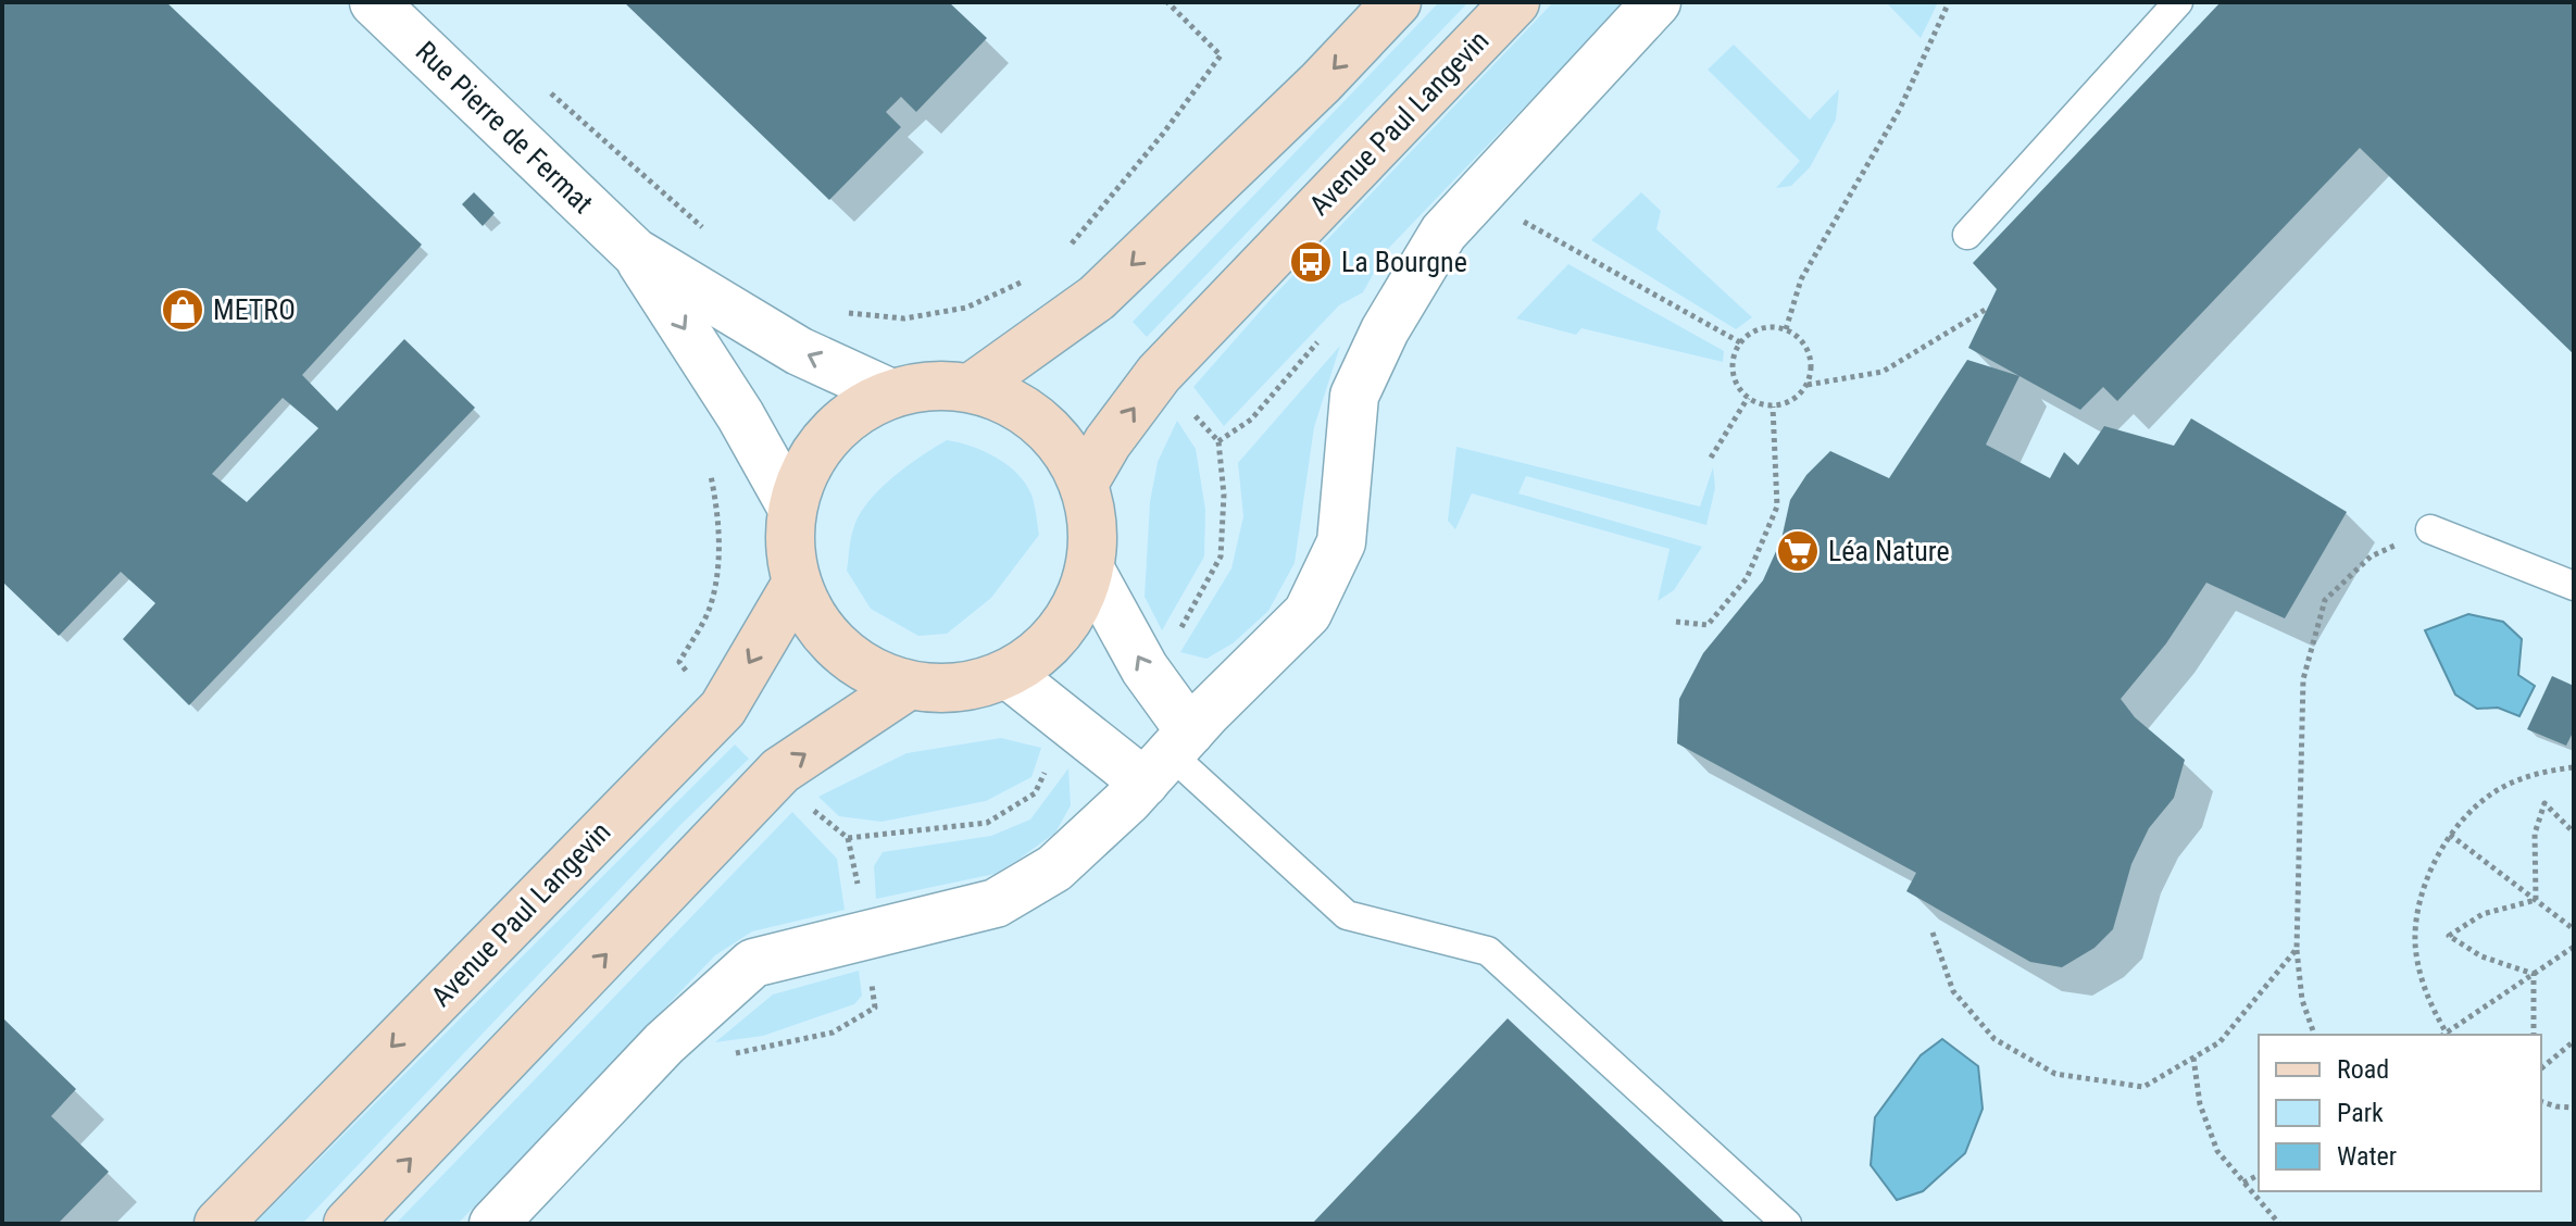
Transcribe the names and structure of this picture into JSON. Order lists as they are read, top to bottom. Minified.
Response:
{"streets":{"main road":["Avenue Paul Langevin"],"street":["Rue Pierre de Fermat"]},"crossings":[["Avenue Paul Langevin","Rue Pierre de Fermat"]],"places":{"bus stop":["La Bourgne"],"shop":["METRO"],"supermarket":["Léa Nature"]},"legend":["Road","Park","Water"]}
